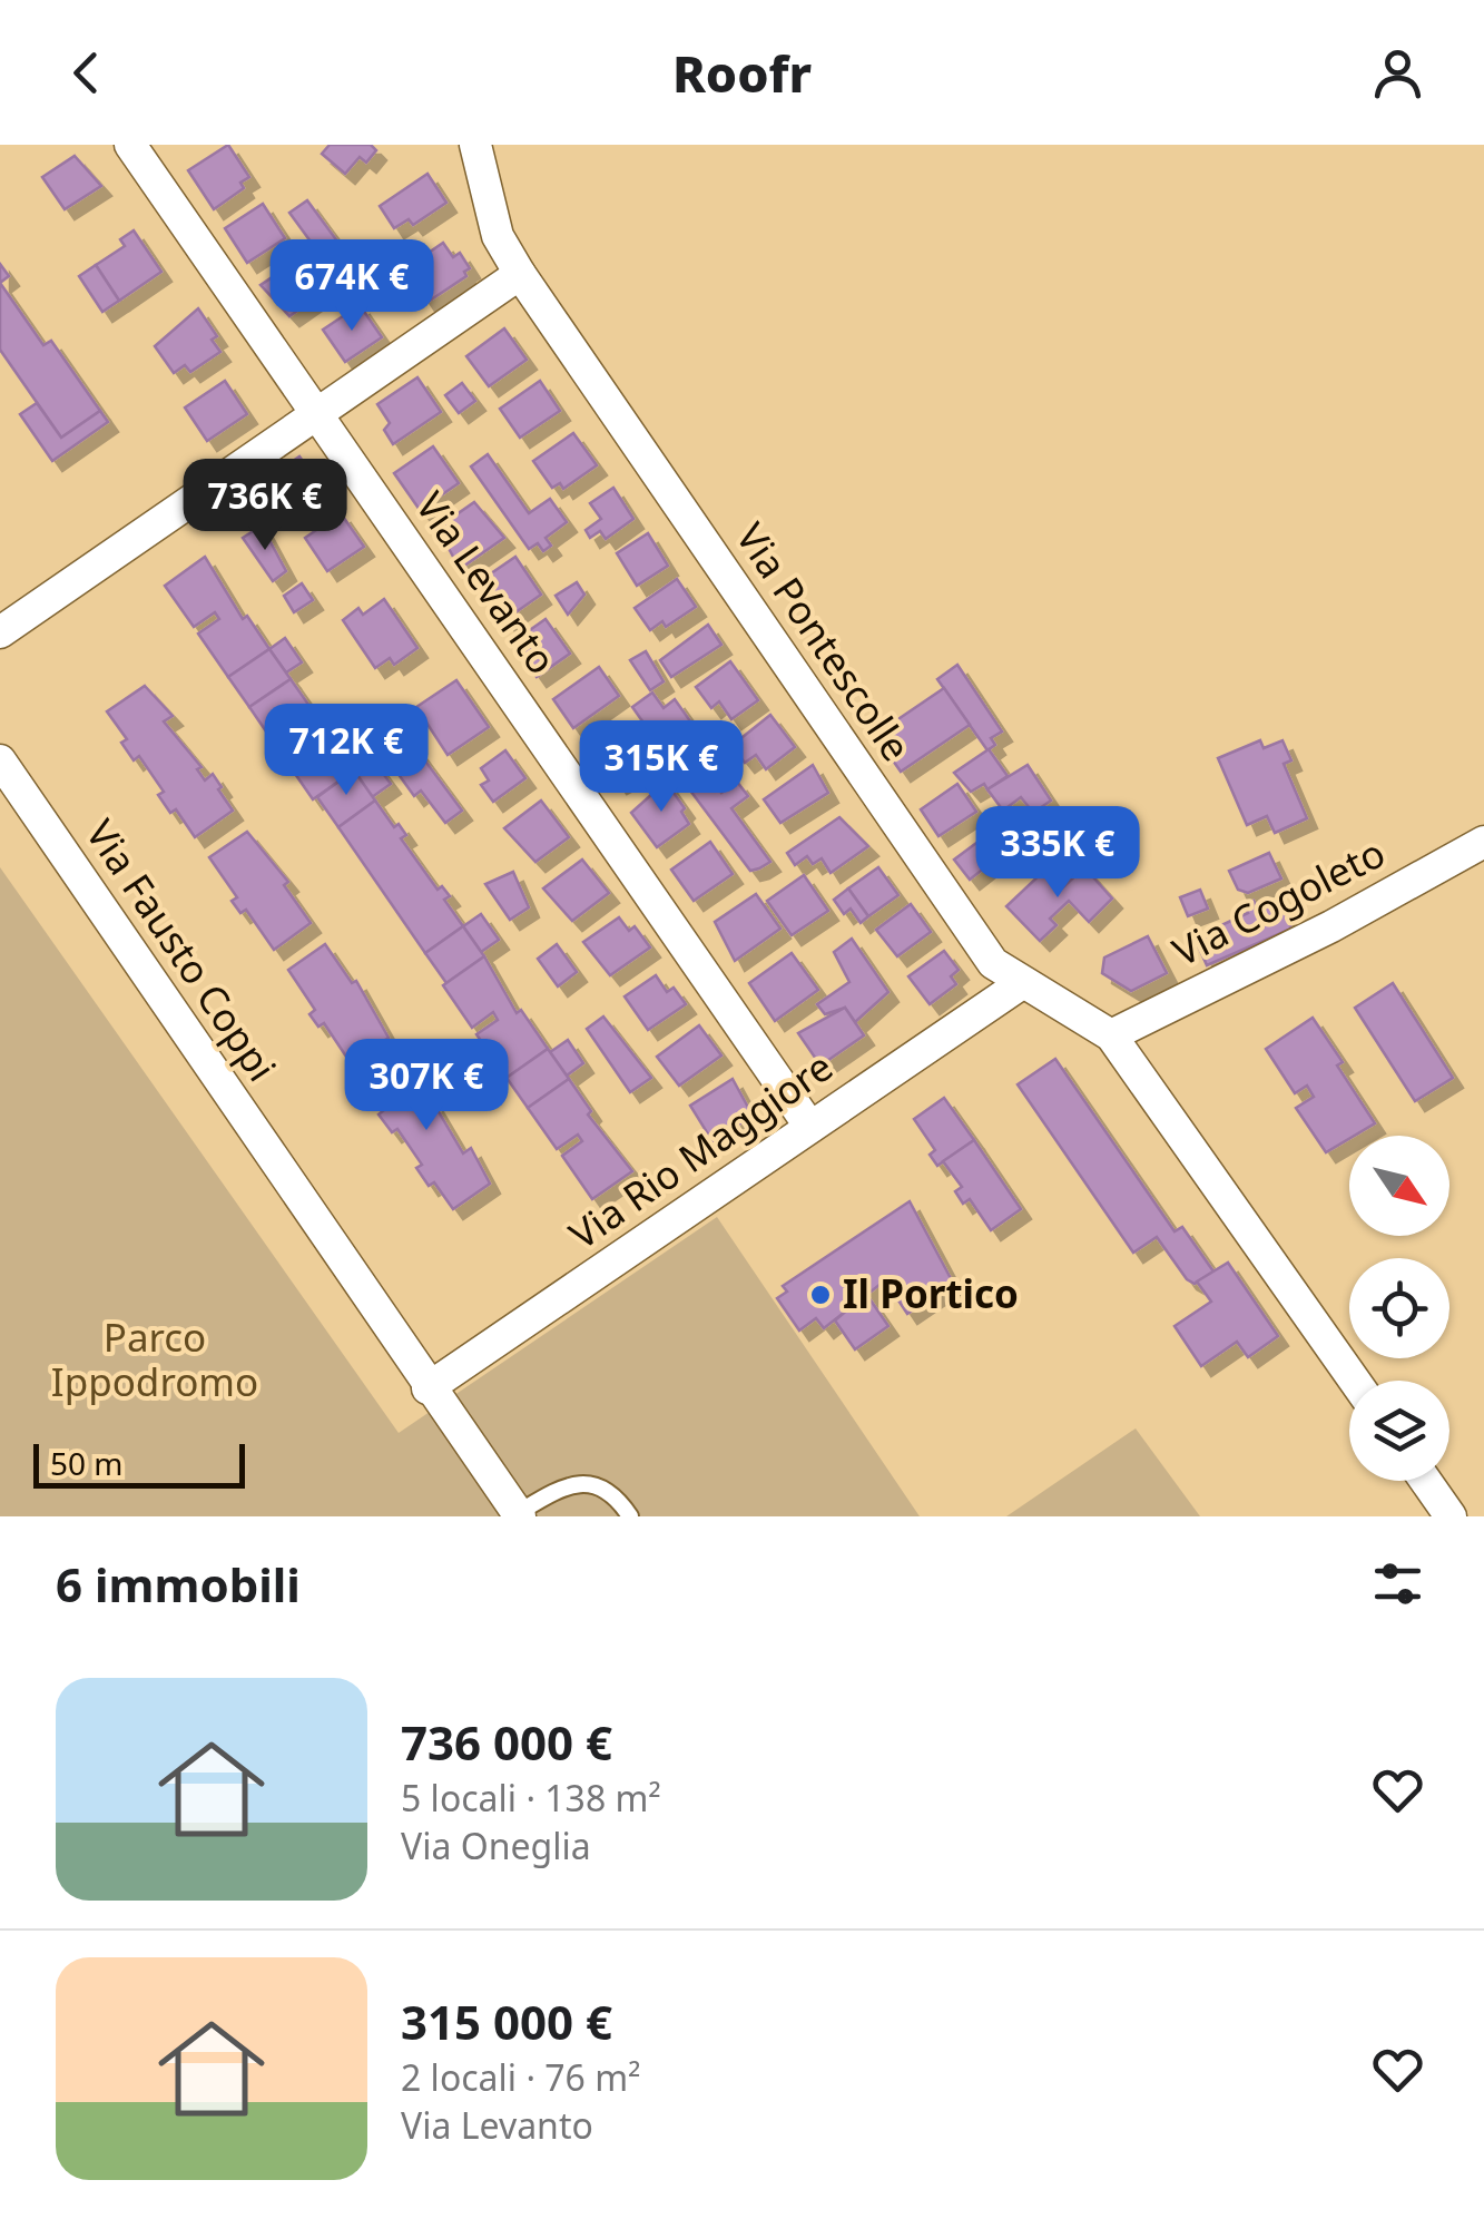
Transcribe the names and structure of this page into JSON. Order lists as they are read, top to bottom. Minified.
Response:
{"streets":{"street":["Via Levanto","Via Pontescolle","Via Cogoleto","Via Fausto Coppi","Via Rio Maggiore"]},"crossings":[["Via Levanto","Via Rio Maggiore"],["Via Pontescolle","Via Cogoleto"],["Via Pontescolle","Via Rio Maggiore"],["Via Fausto Coppi","Via Rio Maggiore"]],"parks":["Parco Ippodromo"],"places":["Il Portico"],"scale_bar":"50 m","north":"bottom right","page":{"header":"Roofr","price":["674K €","736K €","712K €","315K €","335K €","307K €"],"scale":"50 m","heading":"6 immobili","list":[{"name":"736 000 €","note":"5 locali · 138 m² · Via Oneglia"},{"name":"315 000 €","note":"2 locali · 76 m² · Via Levanto"}]}}
